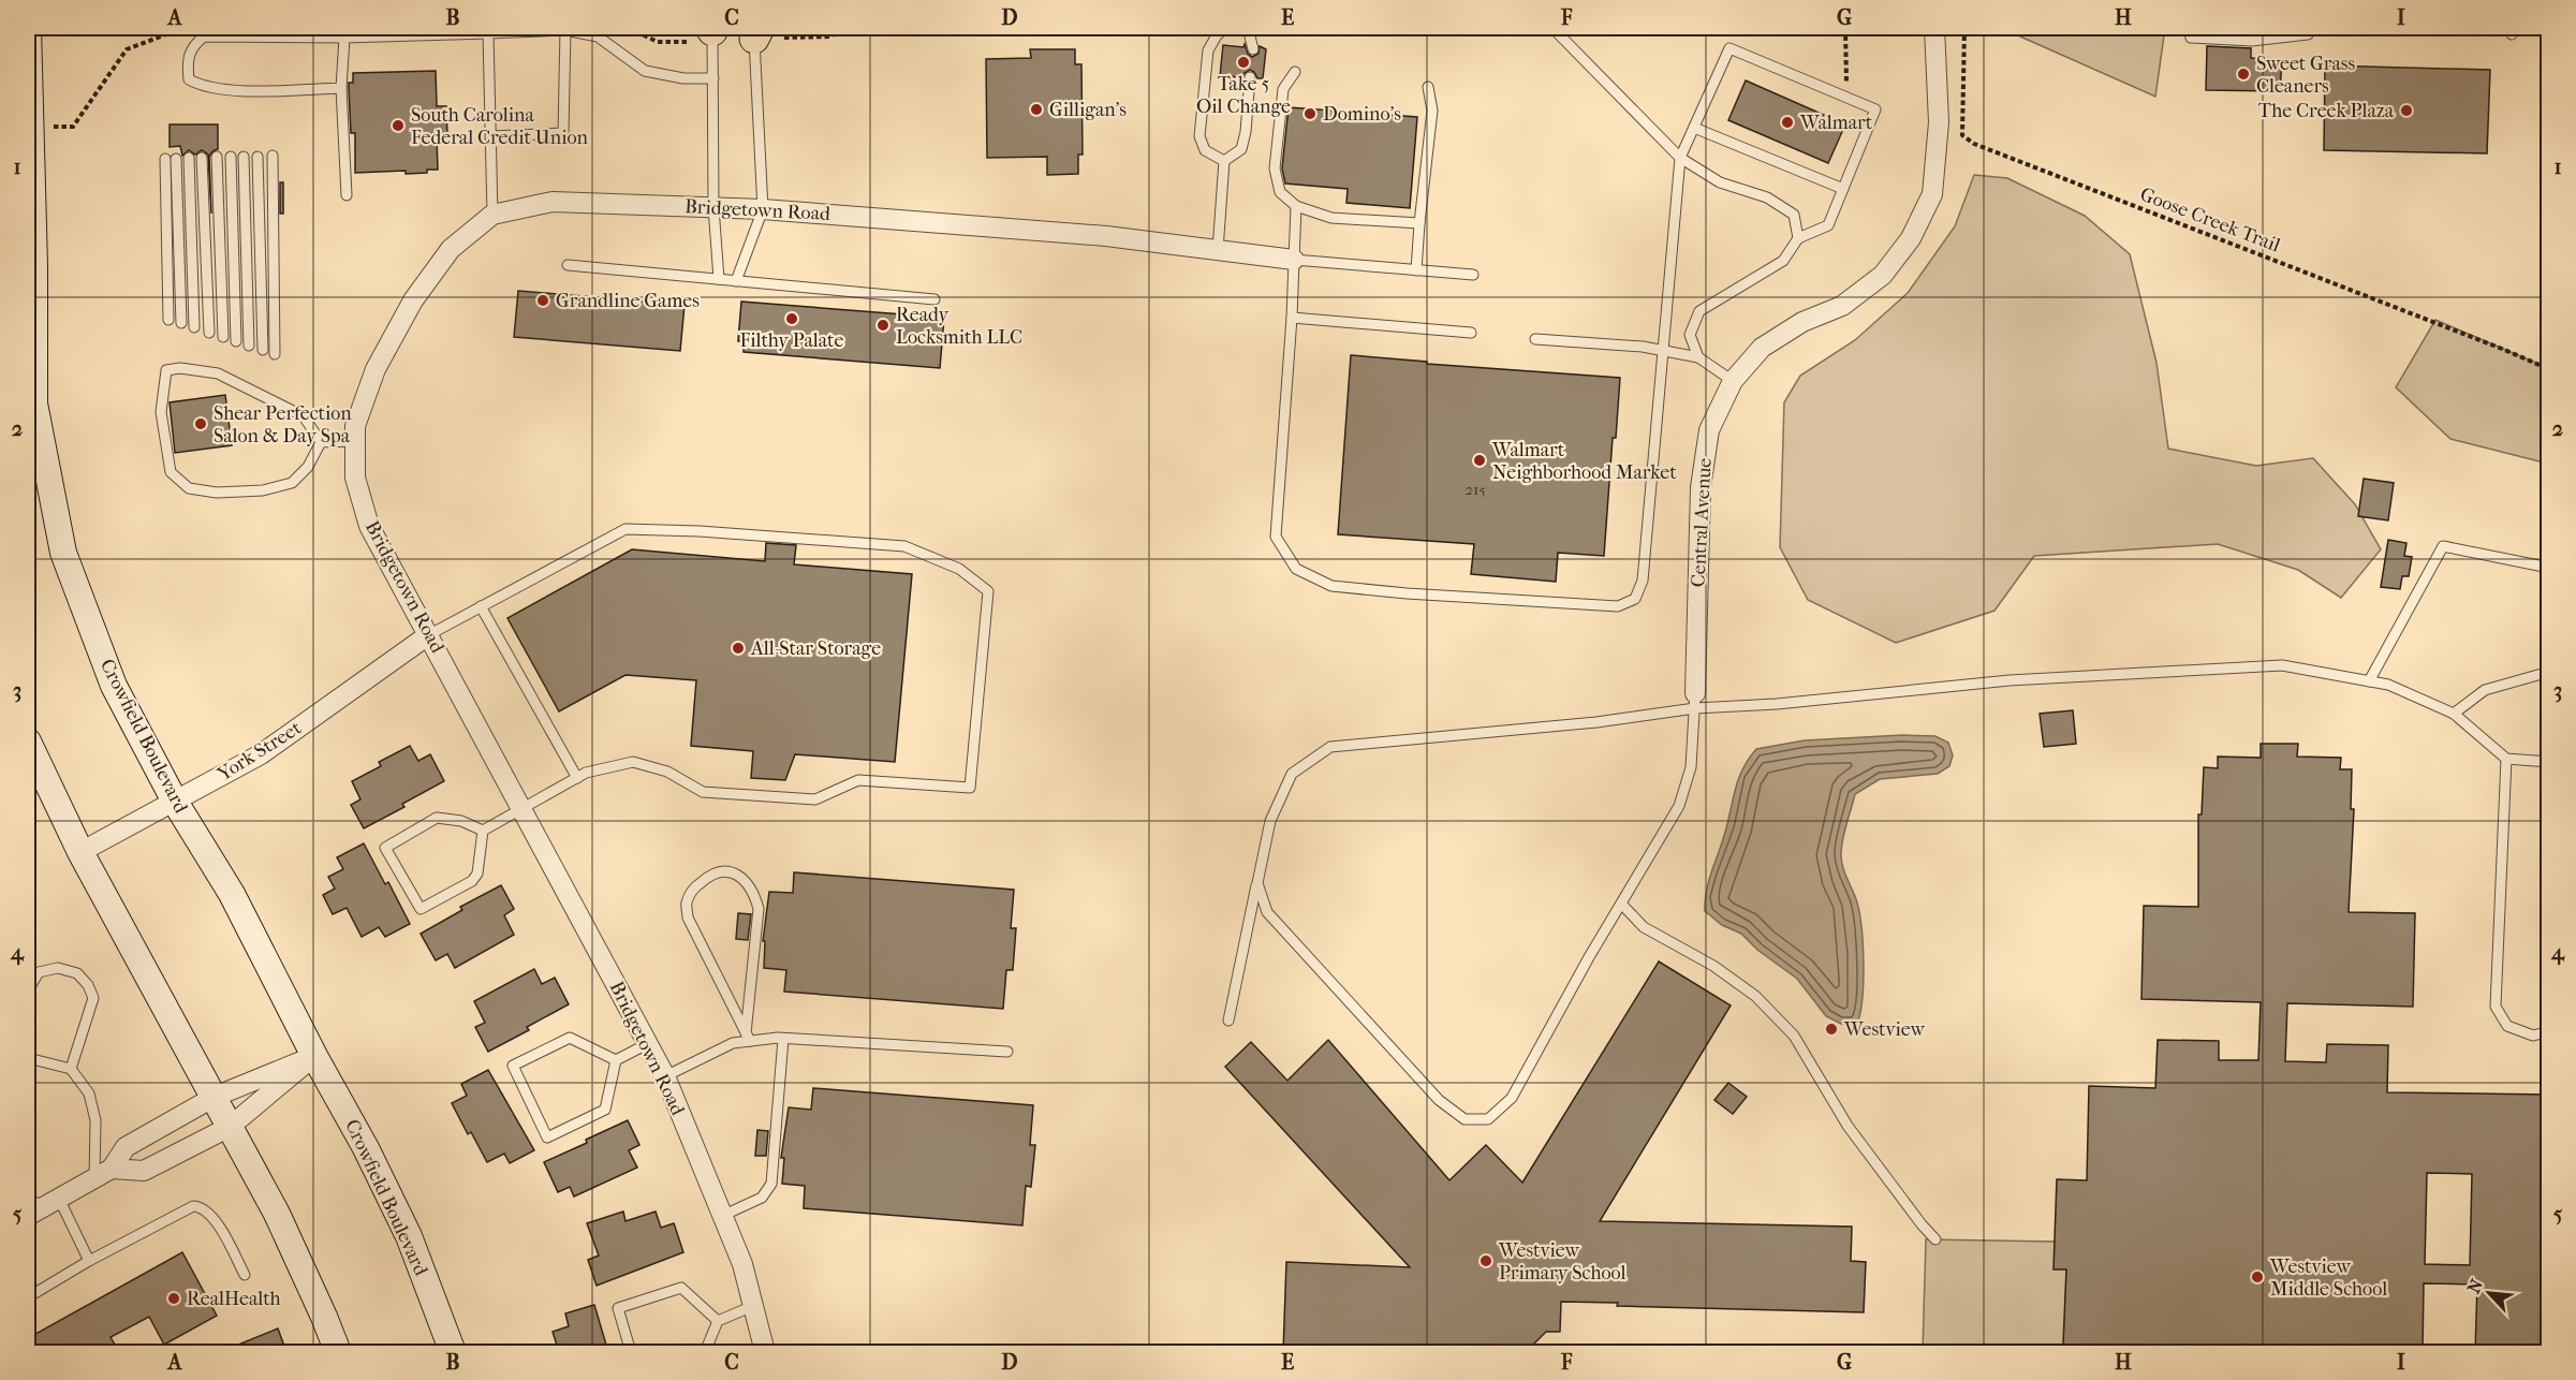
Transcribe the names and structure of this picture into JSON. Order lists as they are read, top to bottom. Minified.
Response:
{"streets":{"main road":["Crowfield Boulevard"],"street":["Bridgetown Road","Central Avenue","York Street"],"path":["Goose Creek Trail"]},"crossings":[["Bridgetown Road","York Street"],["Crowfield Boulevard","York Street"]],"places":["Take 5 Oil Change","Sweet Grass Cleaners","Gilligan's","The Creek Plaza","Domino's","Walmart","South Carolina Federal Credit Union","Grandline Games","Filthy Palate","Ready Locksmith LLC","Shear Perfection Salon & Day Spa","Walmart Neighborhood Market","All-Star Storage","Westview","Westview Primary School","Westview Middle School","RealHealth"],"house_numbers":["215"],"north":"top left","grid":{"columns":["A","B","C","D","E","F","G","H","I"],"rows":["1","2","3","4","5"]}}
